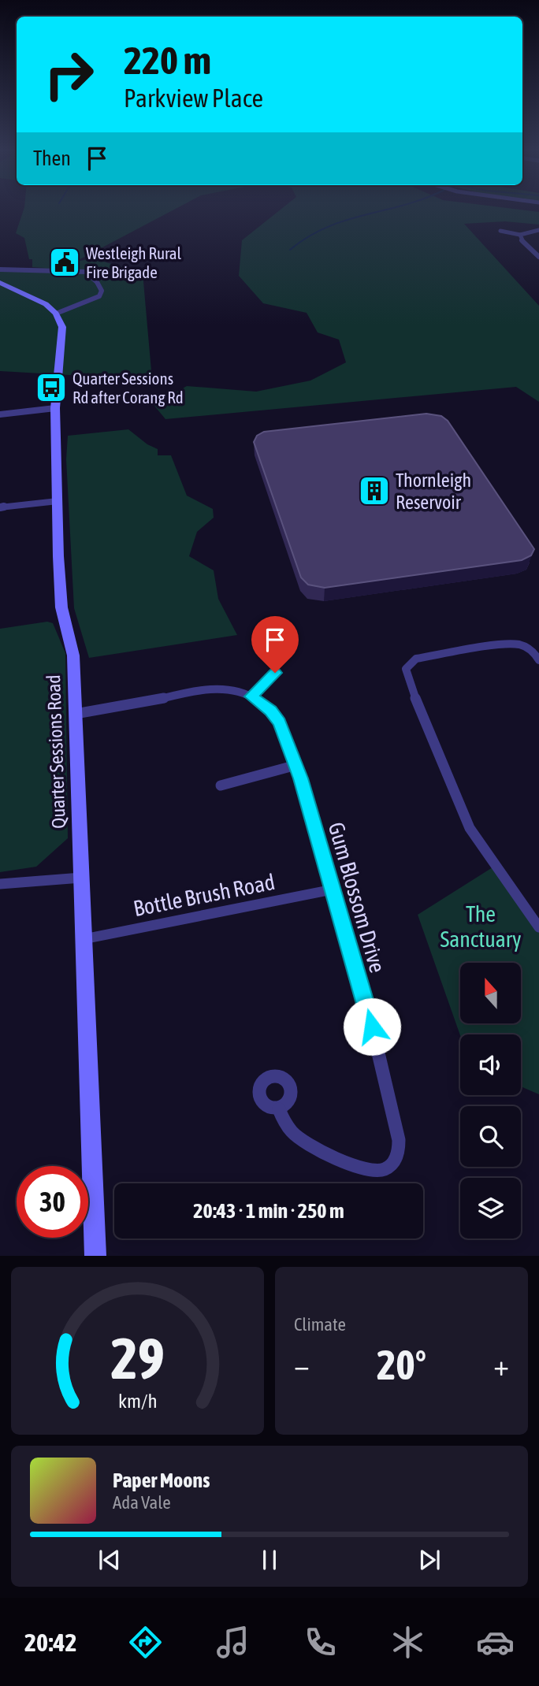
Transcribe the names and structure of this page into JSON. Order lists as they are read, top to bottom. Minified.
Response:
{"streets":{"main road":["Quarter Sessions Road"],"street":["Bottle Brush Road","Gum Blossom Drive"]},"crossings":[["Quarter Sessions Road","Bottle Brush Road"],["Quarter Sessions Road","Gum Blossom Drive"],["Bottle Brush Road","Gum Blossom Drive"]],"parks":["The Sanctuary"],"places":{"public building":["Westleigh Rural Fire Brigade"],"bus stop":["Quarter Sessions Rd after Corang Rd"],"building":["Thornleigh Reservoir"]},"north":"top","page":{"turn":["220 m","Parkview Place"],"then":"Then","limit":"30","trip":"20:43 · 1 min · 250 m","tile":"Climate","heat":["−","20°","+"],"song":["Paper Moons","Ada Vale"],"tabs":"20:42","gauge":["29","km/h"]}}
